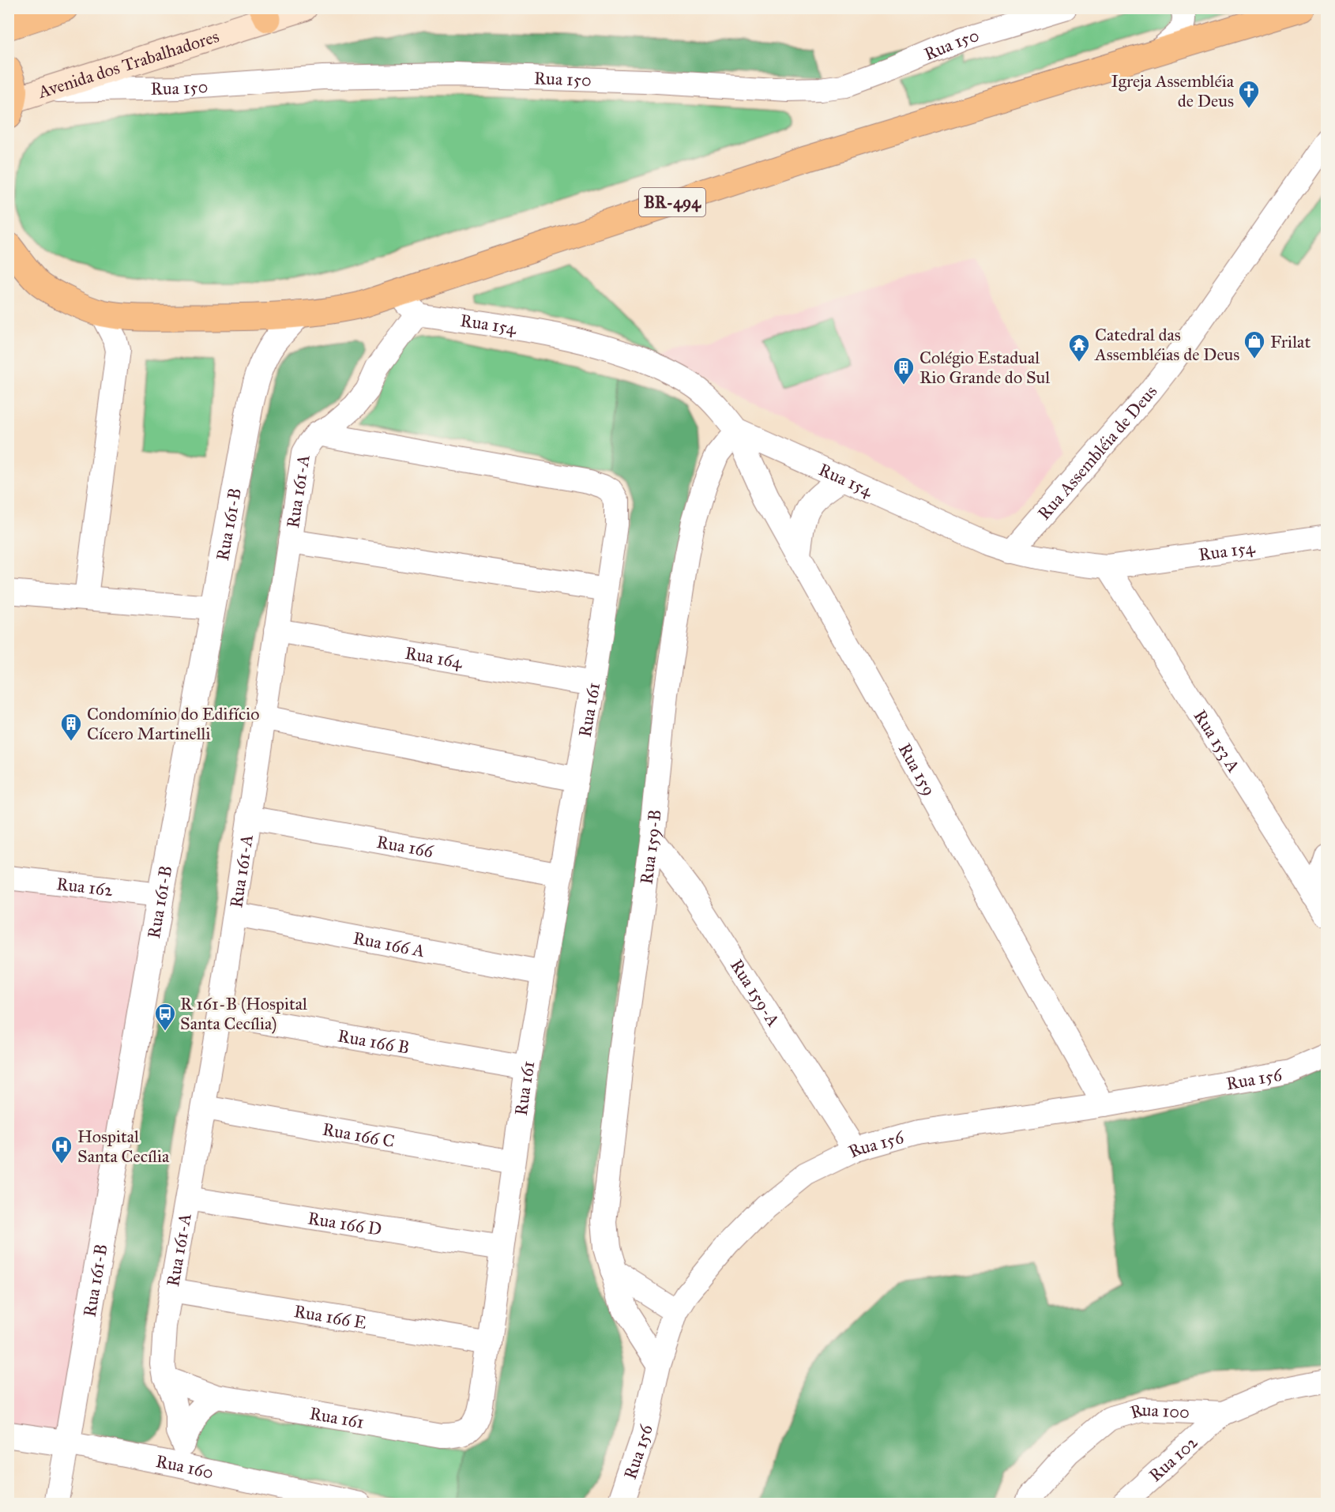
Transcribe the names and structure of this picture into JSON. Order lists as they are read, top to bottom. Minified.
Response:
{"streets":{"main road":["Avenida dos Trabalhadores","BR-494"],"street":["Rua 150","Rua 154","Rua Assembléia de Deus","Rua 161-A","Rua 161-B","Rua 164","Rua 161","Rua 153 A","Rua 159","Rua 166","Rua 159-B","Rua 162","Rua 166 A","Rua 159-A","Rua 166 B","Rua 156","Rua 166 C","Rua 166 D","Rua 166 E","Rua 100","Rua 102","Rua 160"]},"crossings":[["Rua 150","Avenida dos Trabalhadores"],["BR-494","Rua 161-B"],["Rua 154","Rua Assembléia de Deus"],["Rua 154","Rua 161-A"],["Rua 154","Rua 153 A"],["Rua 154","Rua 159"],["Rua 154","Rua 159-B"],["Rua 161-A","Rua 164"],["Rua 161-A","Rua 161"],["Rua 161-A","Rua 166"],["Rua 161-A","Rua 166 A"],["Rua 161-A","Rua 166 B"],["Rua 161-A","Rua 166 C"],["Rua 161-A","Rua 166 D"],["Rua 161-A","Rua 166 E"],["Rua 161-A","Rua 160"],["Rua 161-B","Rua 162"],["Rua 161-B","Rua 160"],["Rua 164","Rua 161"],["Rua 161","Rua 166"],["Rua 161","Rua 166 A"],["Rua 161","Rua 166 B"],["Rua 161","Rua 166 C"],["Rua 161","Rua 166 D"],["Rua 161","Rua 166 E"],["Rua 159","Rua 159-B"],["Rua 159","Rua 156"],["Rua 159-B","Rua 159-A"],["Rua 159-B","Rua 156"],["Rua 159-A","Rua 156"],["Rua 100","Rua 102"]],"places":{"church":["Igreja Assembléia de Deus"],"shop":["Frilat"],"temple":["Catedral das Assembléias de Deus"],"building":["Colégio Estadual Rio Grande do Sul","Condomínio do Edifício Cícero Martinelli"],"bus stop":["R 161-B (Hospital Santa Cecília)"],"hospital":["Hospital Santa Cecília"]}}
